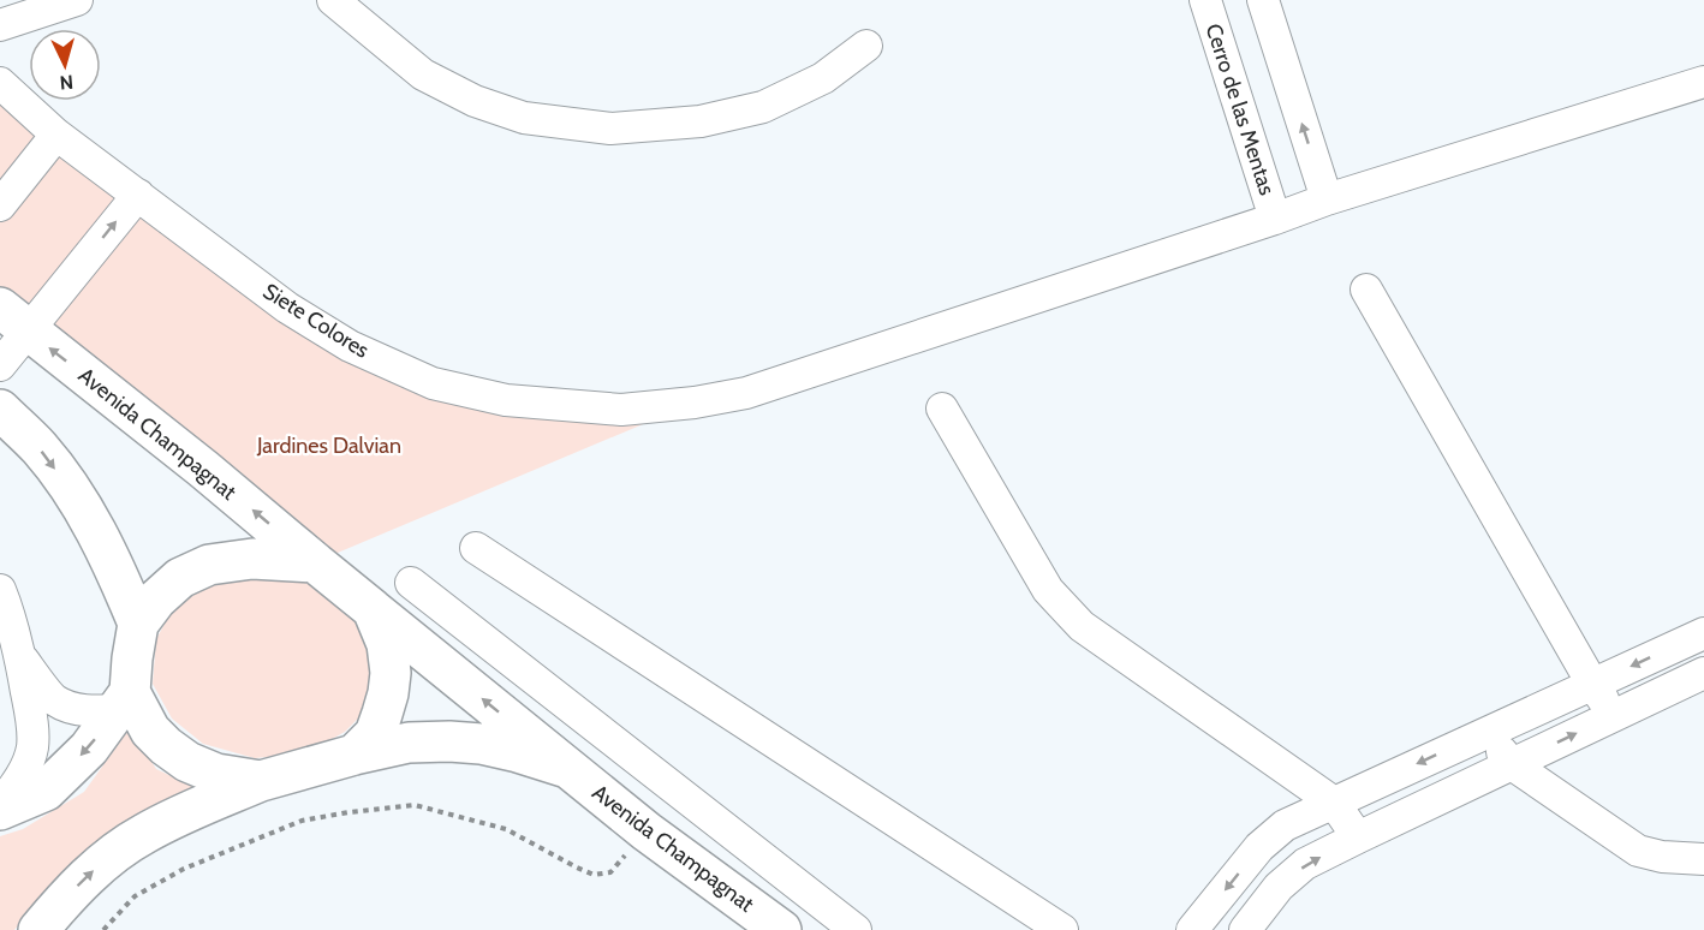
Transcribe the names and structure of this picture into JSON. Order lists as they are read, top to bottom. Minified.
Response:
{"streets":{"main road":["Avenida Champagnat"],"street":["Cerro de las Mentas","Siete Colores"]},"crossings":[["Cerro de las Mentas","Siete Colores"]],"parks":["Jardines Dalvian"],"north":"bottom"}
